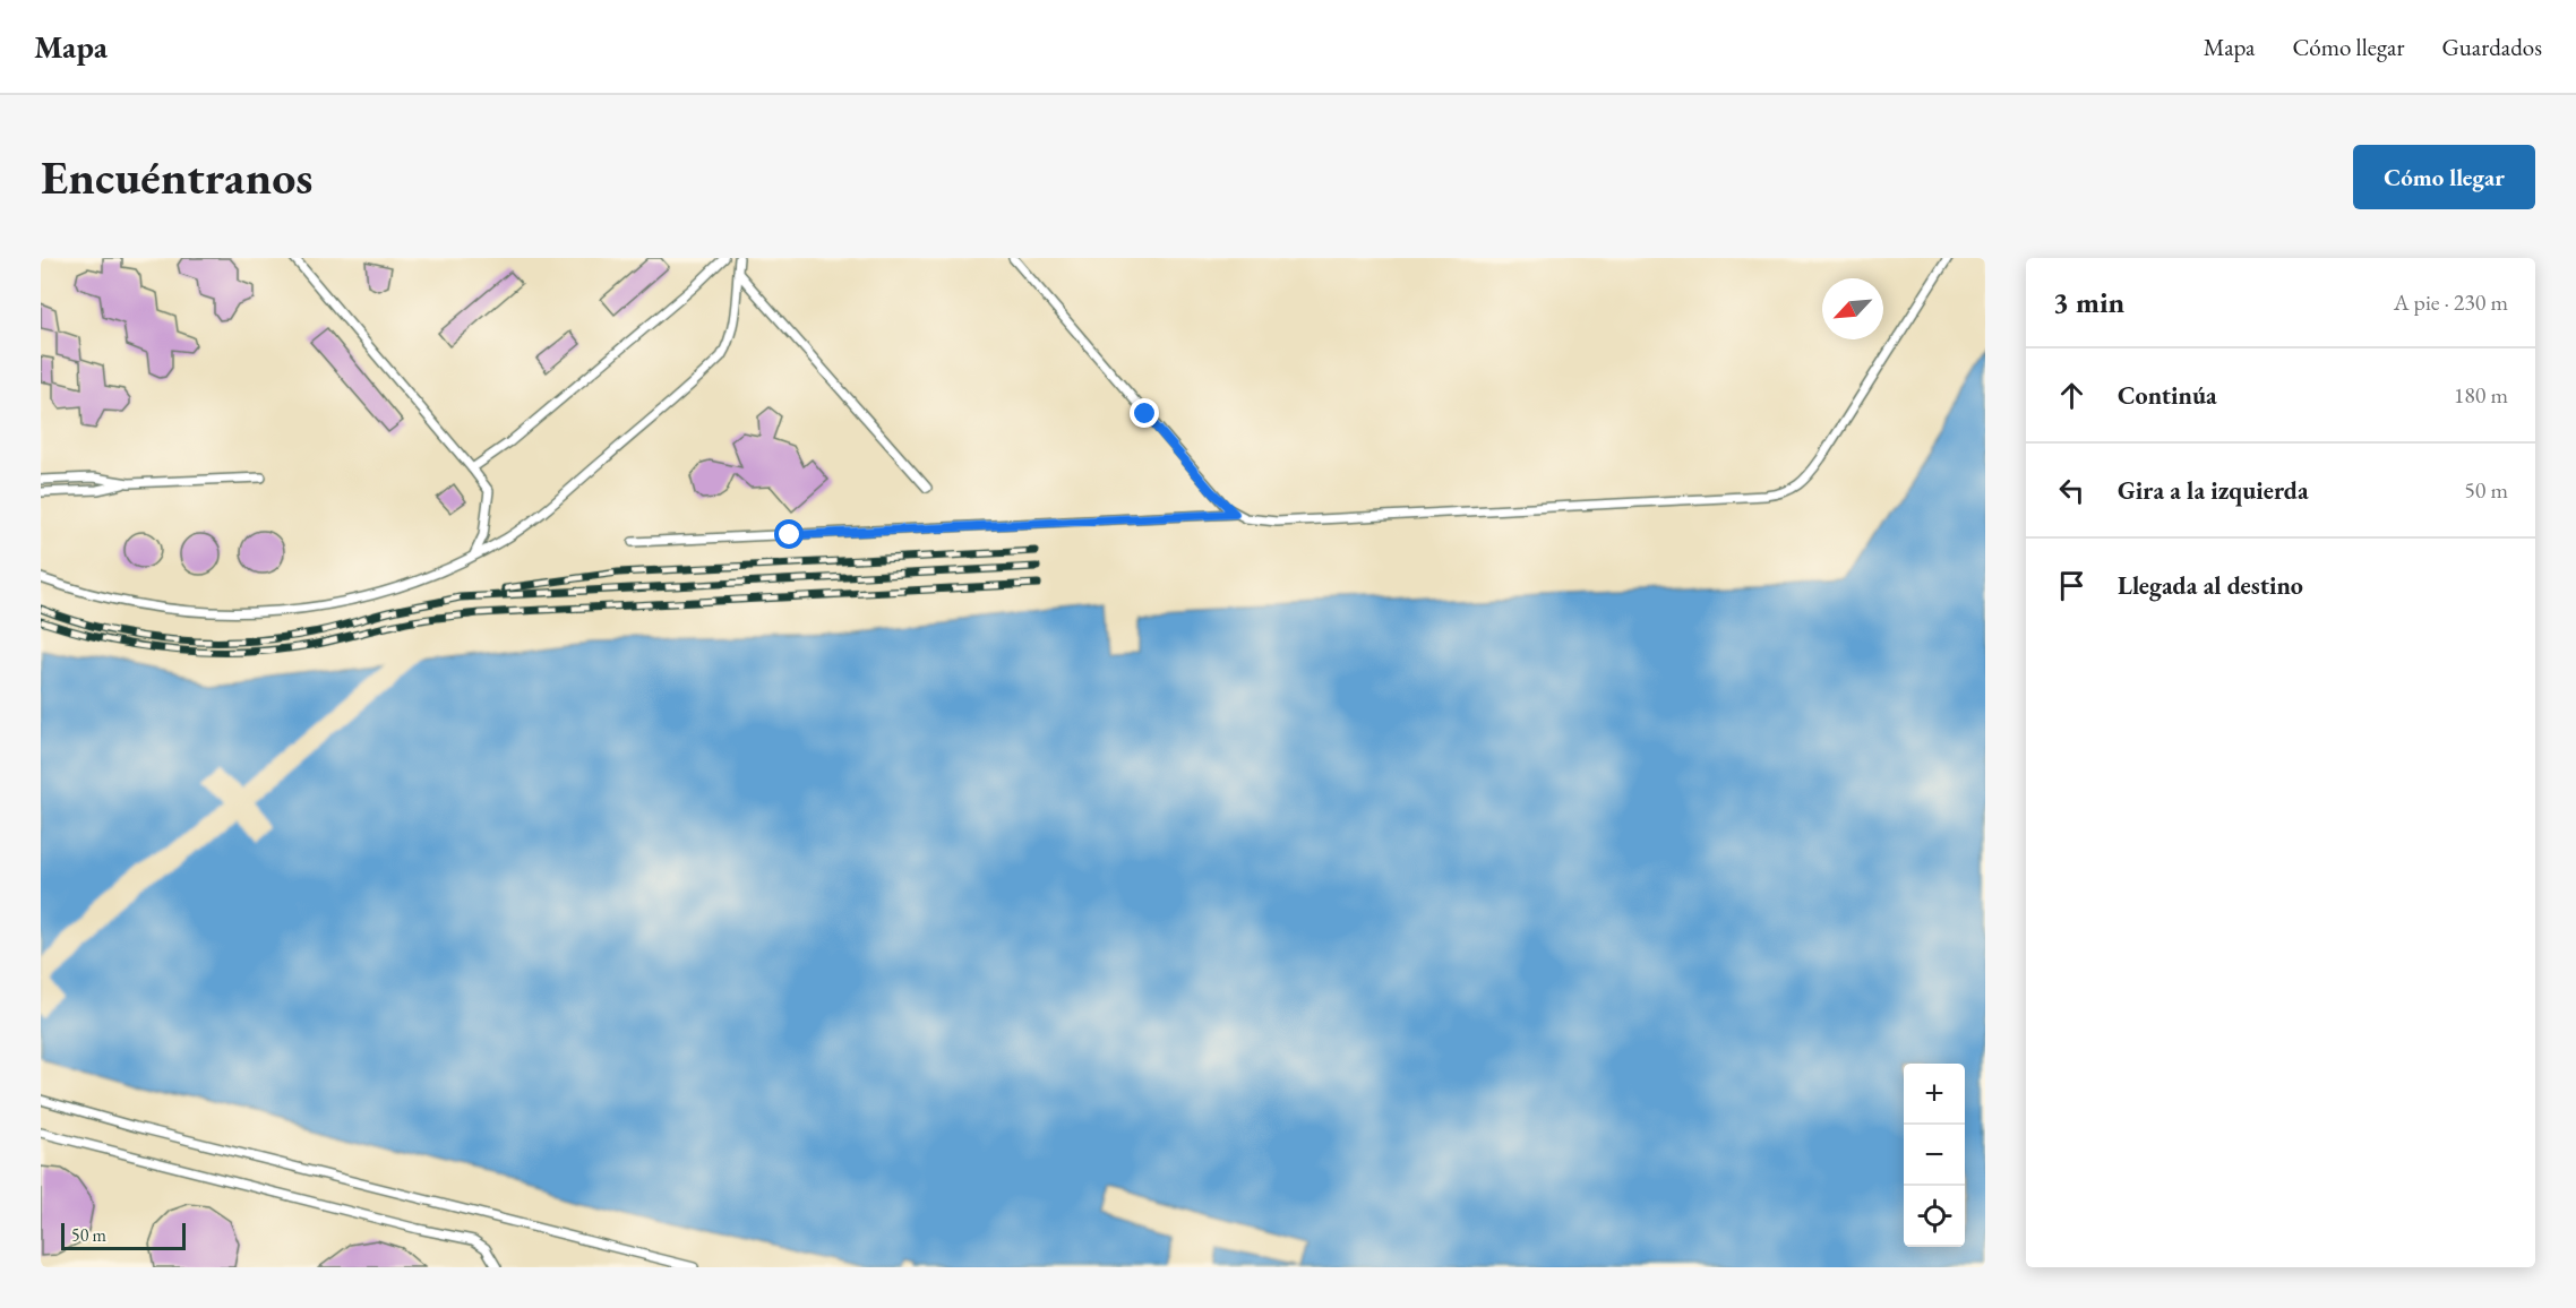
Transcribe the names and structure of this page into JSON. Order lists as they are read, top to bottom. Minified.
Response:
{"scale_bar":"50 m","north":"bottom left","page":{"header":"Mapa","nav":["Mapa","Cómo llegar","Guardados"],"buttons":"Cómo llegar","title":"Encuéntranos","heading":["3 min","A pie · 230 m"],"list":[["Continúa","180 m"],["Gira a la izquierda","50 m"],"Llegada al destino"],"map_buttons":["+","−"],"scale":"50 m"}}
